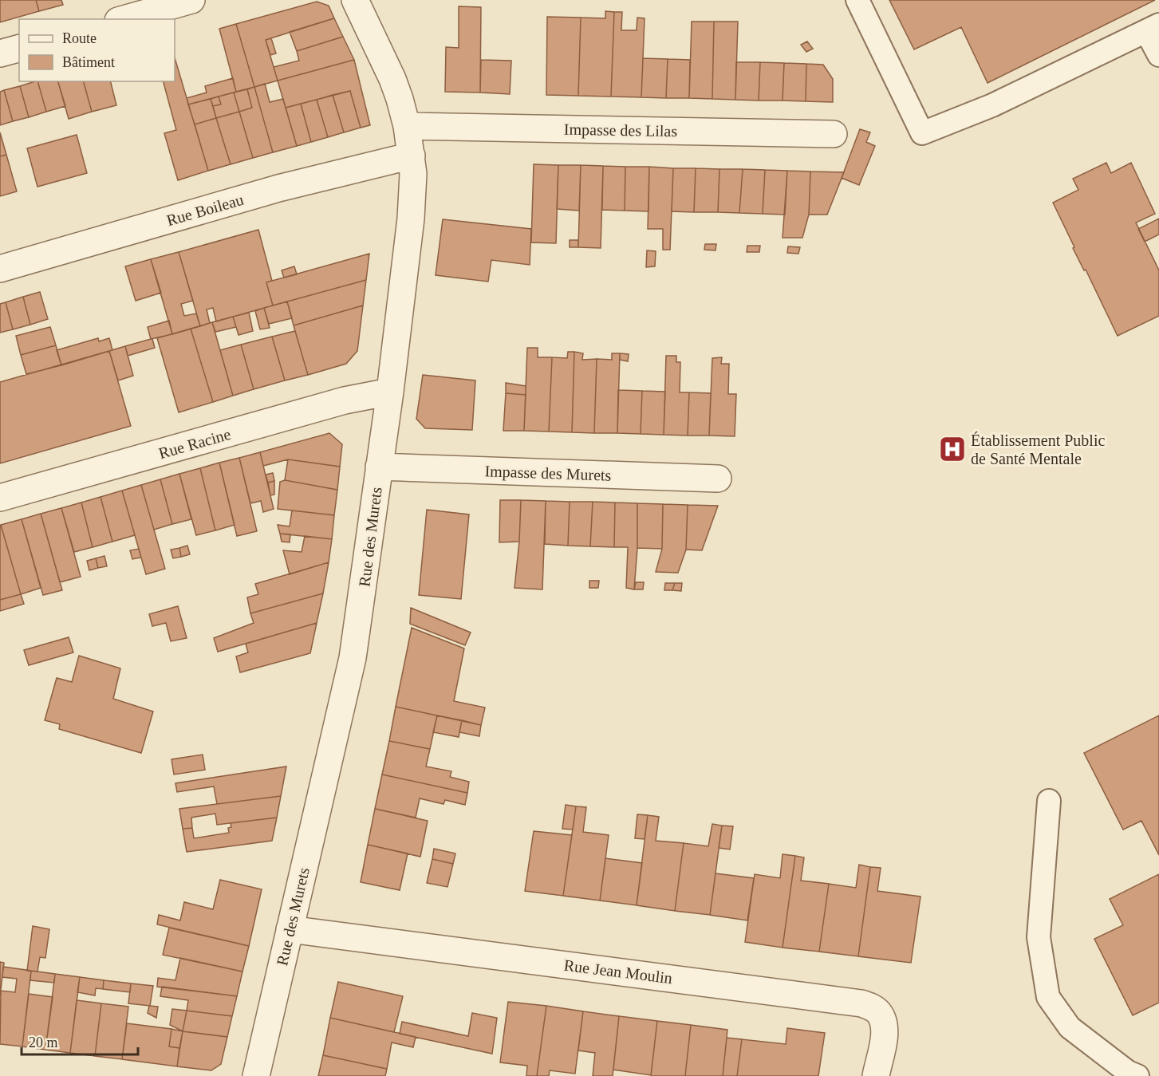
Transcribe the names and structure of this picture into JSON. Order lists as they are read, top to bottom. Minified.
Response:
{"streets":{"street":["Impasse des Lilas","Rue Boileau","Rue Racine","Impasse des Murets","Rue des Murets","Rue Jean Moulin"]},"crossings":[["Impasse des Lilas","Rue des Murets"],["Rue Boileau","Rue des Murets"],["Rue Racine","Rue des Murets"],["Impasse des Murets","Rue des Murets"],["Rue des Murets","Rue Jean Moulin"]],"places":{"hospital":["Établissement Public de Santé Mentale"]},"legend":["Route","Bâtiment"],"scale_bar":"20 m"}
